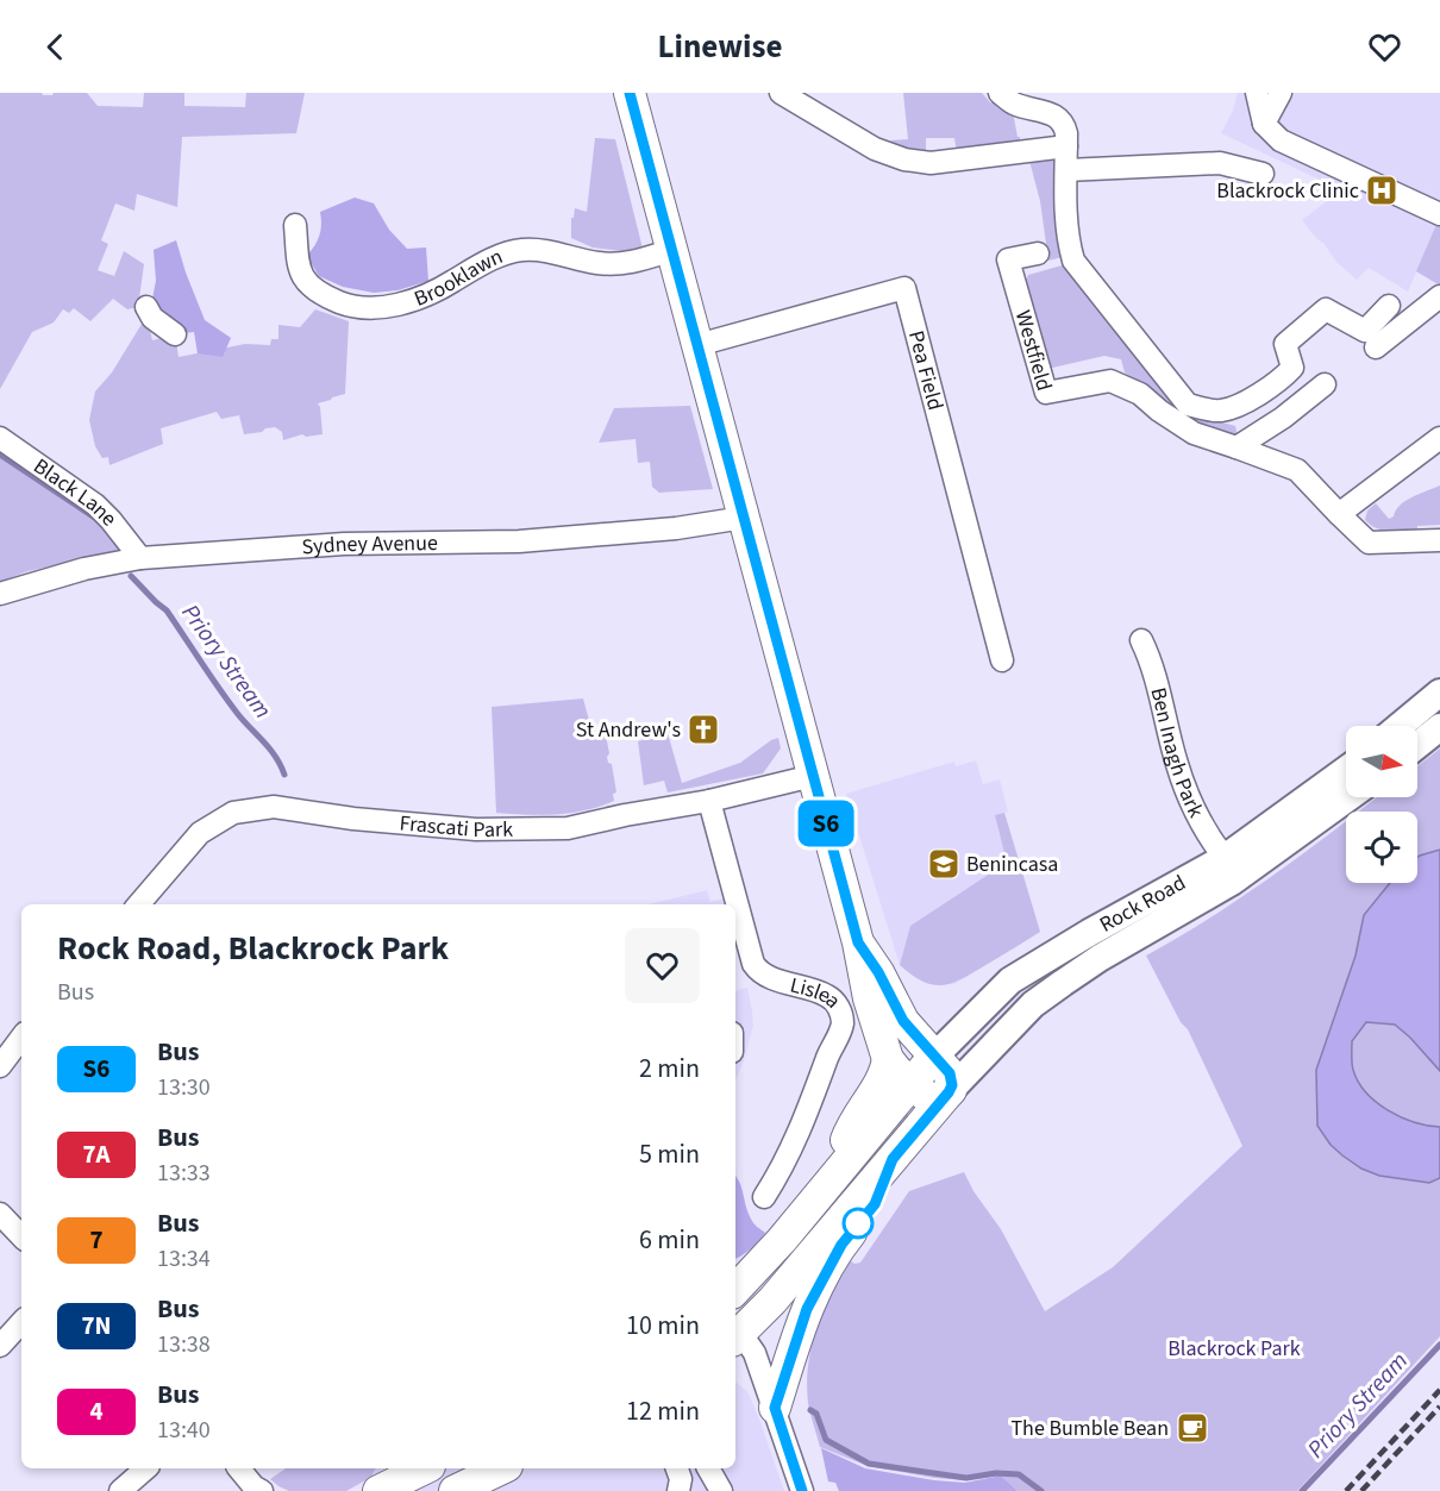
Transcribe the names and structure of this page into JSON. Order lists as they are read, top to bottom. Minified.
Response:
{"streets":{"main road":["Rock Road"],"street":["Brooklawn","Westfield","Pea Field","Black Lane","Sydney Avenue","Ben Inagh Park","Frascati Park","Lislea"]},"crossings":[["Black Lane","Sydney Avenue"],["Ben Inagh Park","Rock Road"],["Frascati Park","Lislea"]],"water":["Priory Stream"],"parks":["Blackrock Park"],"places":{"hospital":["Blackrock Clinic"],"church":["St Andrew's"],"school or university":["Benincasa"],"cafe":["The Bumble Bean"]},"lines":["bus line S6"],"north":"right","page":{"header":"Linewise","on_map":"S6","heading":["Rock Road, Blackrock Park","Bus"],"list":[{"mark":"S6","name":"Bus","note":"13:30","value":"2 min"},{"mark":"7A","name":"Bus","note":"13:33","value":"5 min"},{"mark":"7","name":"Bus","note":"13:34","value":"6 min"},{"mark":"7N","name":"Bus","note":"13:38","value":"10 min"},{"mark":"4","name":"Bus","note":"13:40","value":"12 min"}]}}
